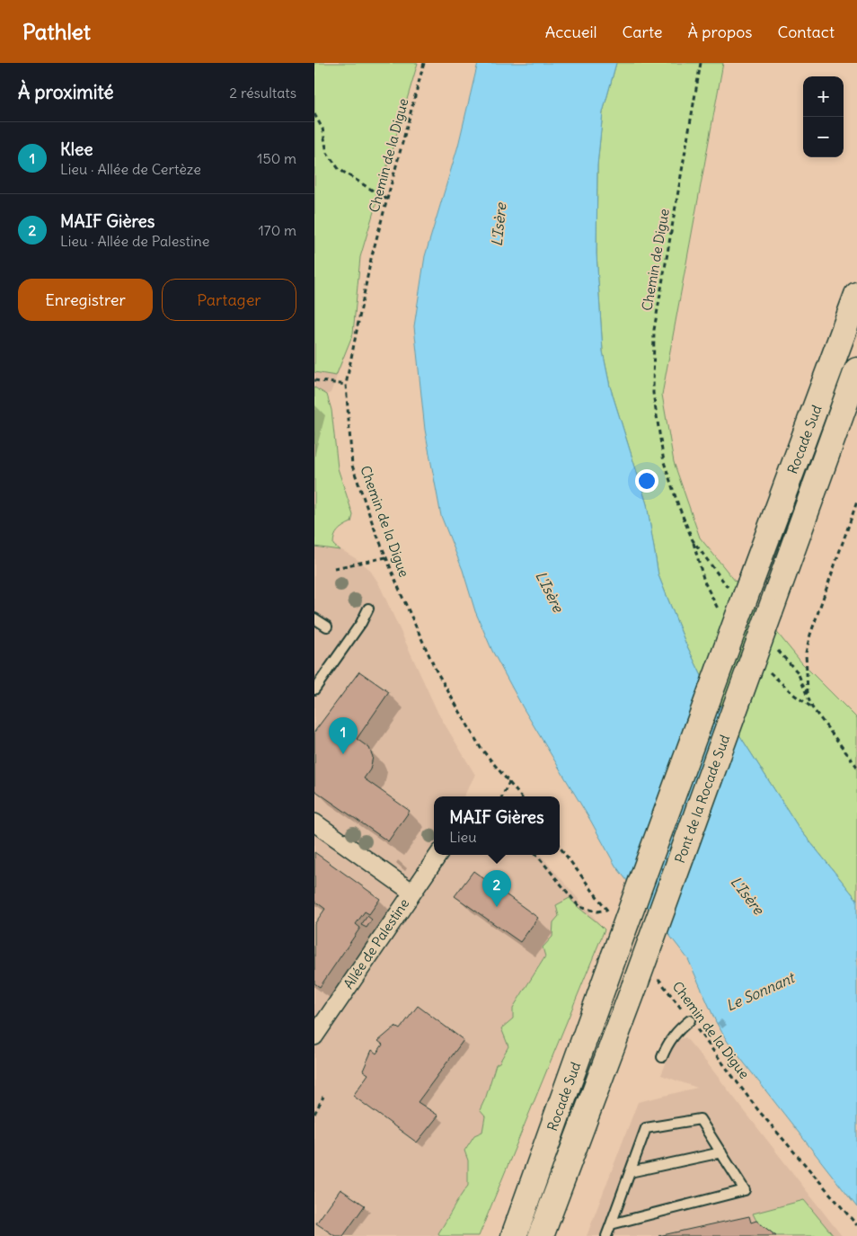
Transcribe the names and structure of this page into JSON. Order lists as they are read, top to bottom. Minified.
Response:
{"streets":{"highway":["Rocade Sud","Pont de la Rocade Sud"],"street":["Allée de Palestine"],"path":["Chemin de la Digue","Chemin de Digue"]},"crossings":[["Rocade Sud","Pont de la Rocade Sud"]],"water":["L'Isère","Le Sonnant"],"page":{"header":"Pathlet","nav":["Accueil","Carte","À propos","Contact"],"heading":["À proximité","2 résultats"],"map_buttons":["+","−"],"list":[{"mark":"1","name":"Klee","note":"Lieu · Allée de Certèze","value":"150 m"},{"mark":"2","name":"MAIF Gières","note":"Lieu · Allée de Palestine","value":"170 m"}],"buttons":["Enregistrer","Partager"],"pins":["1","2"],"popup":["MAIF Gières","Lieu"]}}
